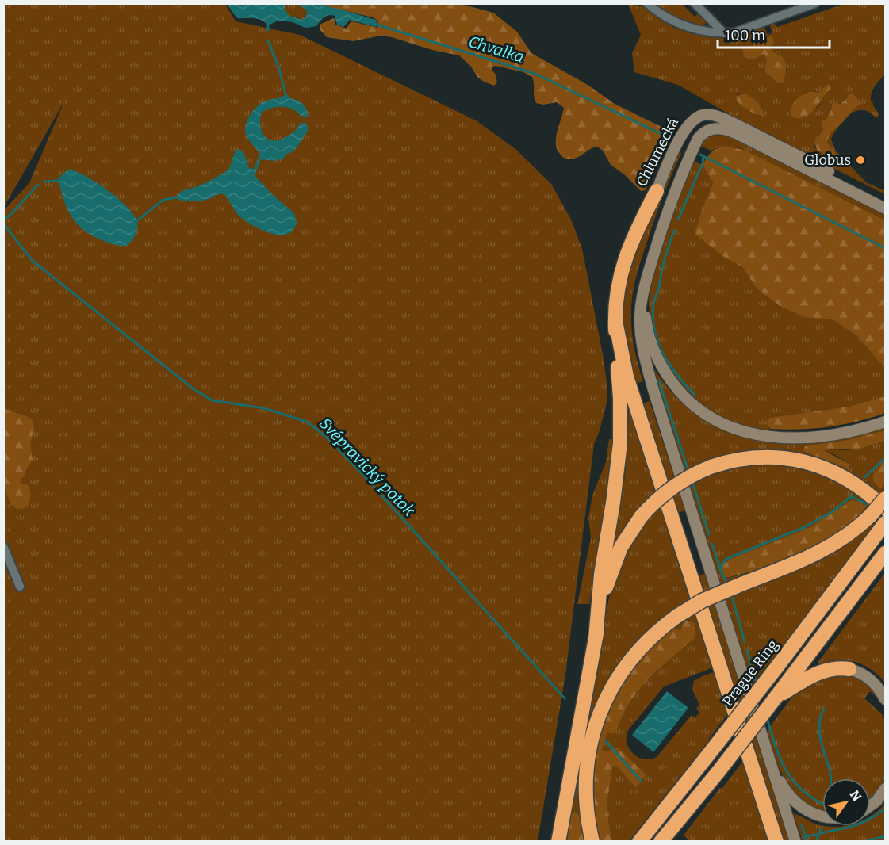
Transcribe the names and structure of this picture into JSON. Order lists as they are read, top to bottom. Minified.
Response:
{"streets":{"highway":["Chlumecká","Prague Ring"]},"water":["Chvalka","Svépravický potok"],"places":["Globus"],"scale_bar":"100 m","north":"top right"}
